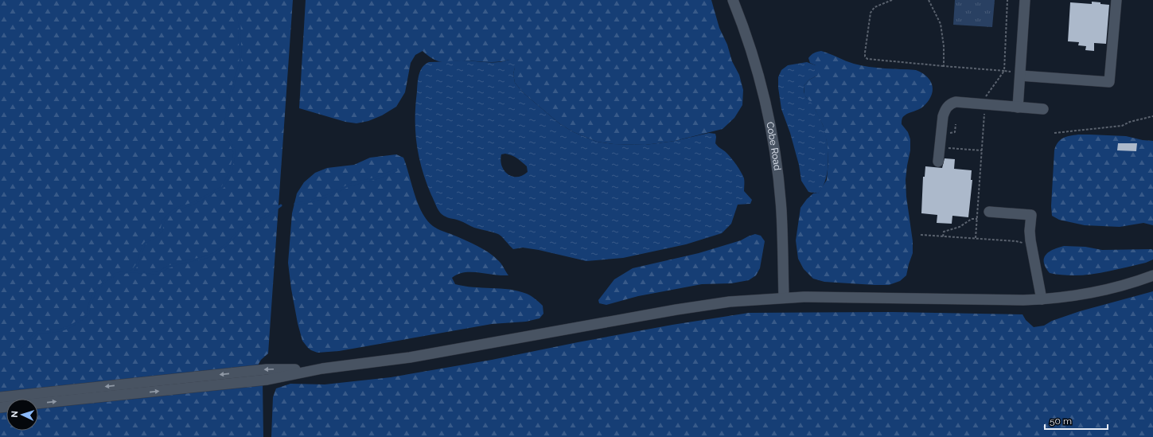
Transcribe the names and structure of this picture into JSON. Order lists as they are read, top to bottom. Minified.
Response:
{"streets":{"street":["Cobe Road"]},"scale_bar":"50 m","north":"left"}
